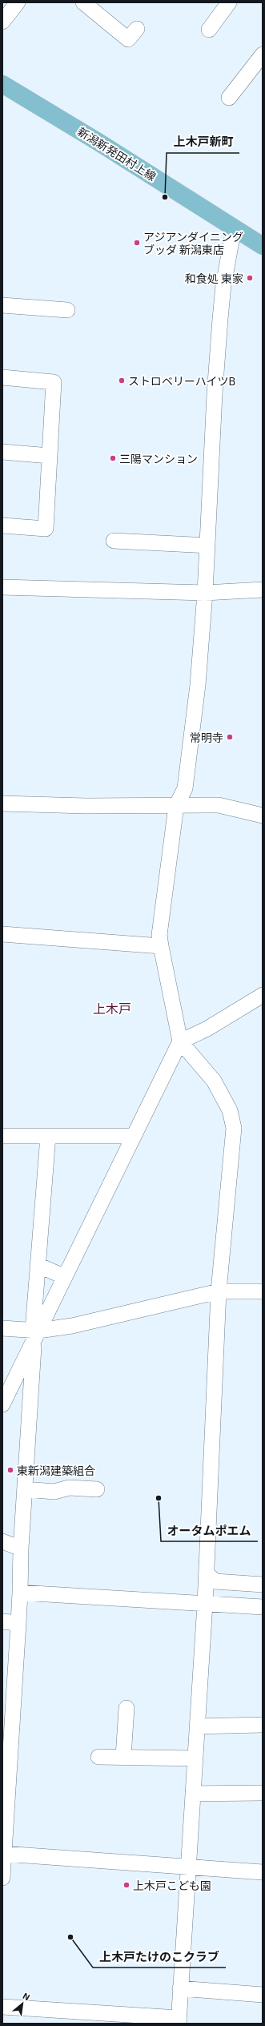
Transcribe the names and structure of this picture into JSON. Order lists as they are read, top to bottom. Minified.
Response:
{"streets":{"main road":["新潟新発田村上線"]},"districts":["上木戸"],"places":["上木戸新町","アジアンダイニング ブッダ 新潟東店","和食処 東家","ストロベリーハイツB","三陽マンション","常明寺","東新潟建築組合","オータムポエム","上木戸こども園","上木戸たけのこクラブ"],"north":"top right"}
